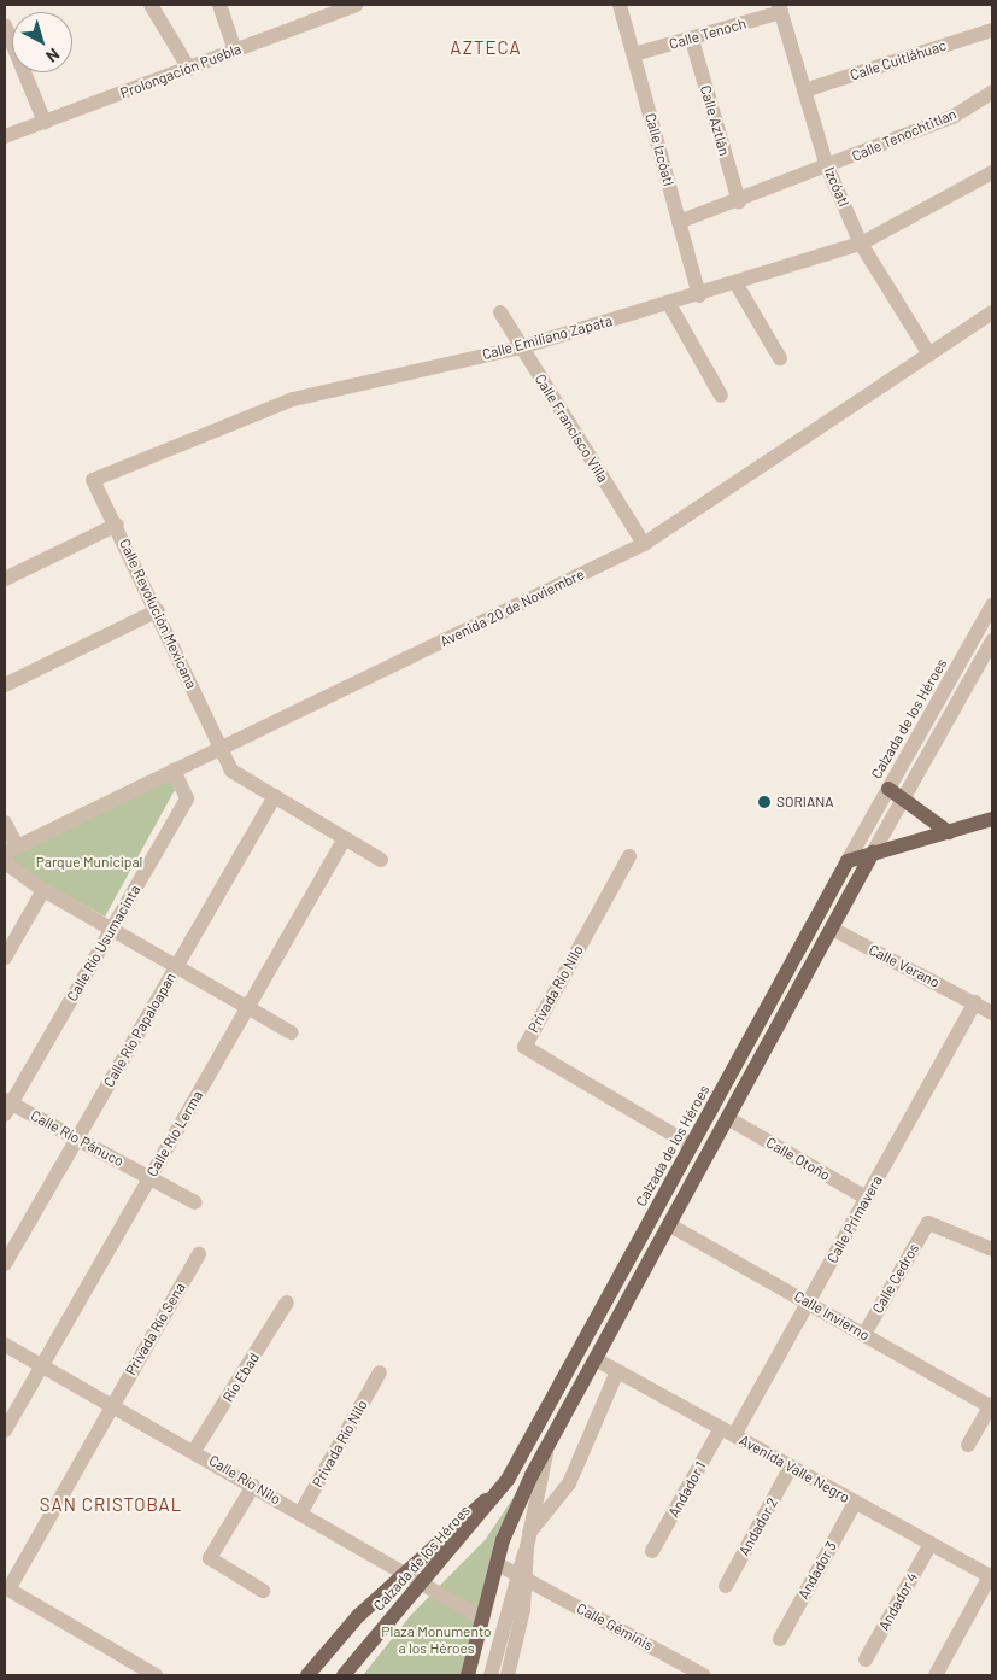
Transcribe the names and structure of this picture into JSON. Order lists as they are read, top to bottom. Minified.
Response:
{"streets":{"main road":["Calzada de los Héroes"],"street":["Calle Tenoch","Calle Cuitláhuac","Prolongación Puebla","Calle Aztlán","Calle Tenochtitlan","Calle Izcóatl","Izcóatl","Calle Emiliano Zapata","Calle Francisco Villa","Avenida 20 de Noviembre","Calle Revolución Mexicana","Calle Río Usumacinta","Calle Verano","Privada Río Nilo","Calle Río Papaloapan","Calle Río Lerma","Calle Río Pánuco","Calle Otoño","Calle Primavera","Calle Cedros","Calle Invierno","Privada Río Sena","Río Ebad","Avenida Valle Negro","Calle Río Nilo","Andador 1","Andador 2","Andador 3","Andador 4","Calle Géminis"]},"crossings":[["Calle Tenoch","Calle Aztlán"],["Calle Tenoch","Calle Izcóatl"],["Calle Tenoch","Izcóatl"],["Calle Cuitláhuac","Izcóatl"],["Calle Aztlán","Calle Tenochtitlan"],["Calle Tenochtitlan","Calle Izcóatl"],["Calle Tenochtitlan","Izcóatl"],["Calle Izcóatl","Calle Emiliano Zapata"],["Izcóatl","Calle Emiliano Zapata"],["Izcóatl","Avenida 20 de Noviembre"],["Calle Emiliano Zapata","Calle Francisco Villa"],["Calle Emiliano Zapata","Calle Revolución Mexicana"],["Calle Francisco Villa","Avenida 20 de Noviembre"],["Avenida 20 de Noviembre","Calle Revolución Mexicana"],["Avenida 20 de Noviembre","Calle Río Usumacinta"],["Calle Revolución Mexicana","Calle Río Papaloapan"],["Calle Revolución Mexicana","Calle Río Lerma"],["Calzada de los Héroes","Privada Río Nilo"],["Calzada de los Héroes","Calle Río Nilo"],["Calle Río Usumacinta","Calle Río Pánuco"],["Calle Verano","Calle Primavera"],["Privada Río Nilo","Calle Río Nilo"],["Calle Río Papaloapan","Calle Río Pánuco"],["Calle Río Lerma","Calle Río Pánuco"],["Calle Río Lerma","Calle Río Nilo"],["Calle Otoño","Calle Primavera"],["Calle Primavera","Calle Invierno"],["Calle Primavera","Avenida Valle Negro"],["Calle Primavera","Andador 1"],["Calle Cedros","Calle Invierno"],["Privada Río Sena","Calle Río Nilo"],["Río Ebad","Calle Río Nilo"],["Avenida Valle Negro","Andador 1"],["Avenida Valle Negro","Andador 2"],["Avenida Valle Negro","Andador 3"],["Avenida Valle Negro","Andador 4"]],"districts":["AZTECA","SAN CRISTOBAL"],"parks":["Parque Municipal","Plaza Monumento a los Héroes"],"places":["SORIANA"],"north":"bottom right"}
